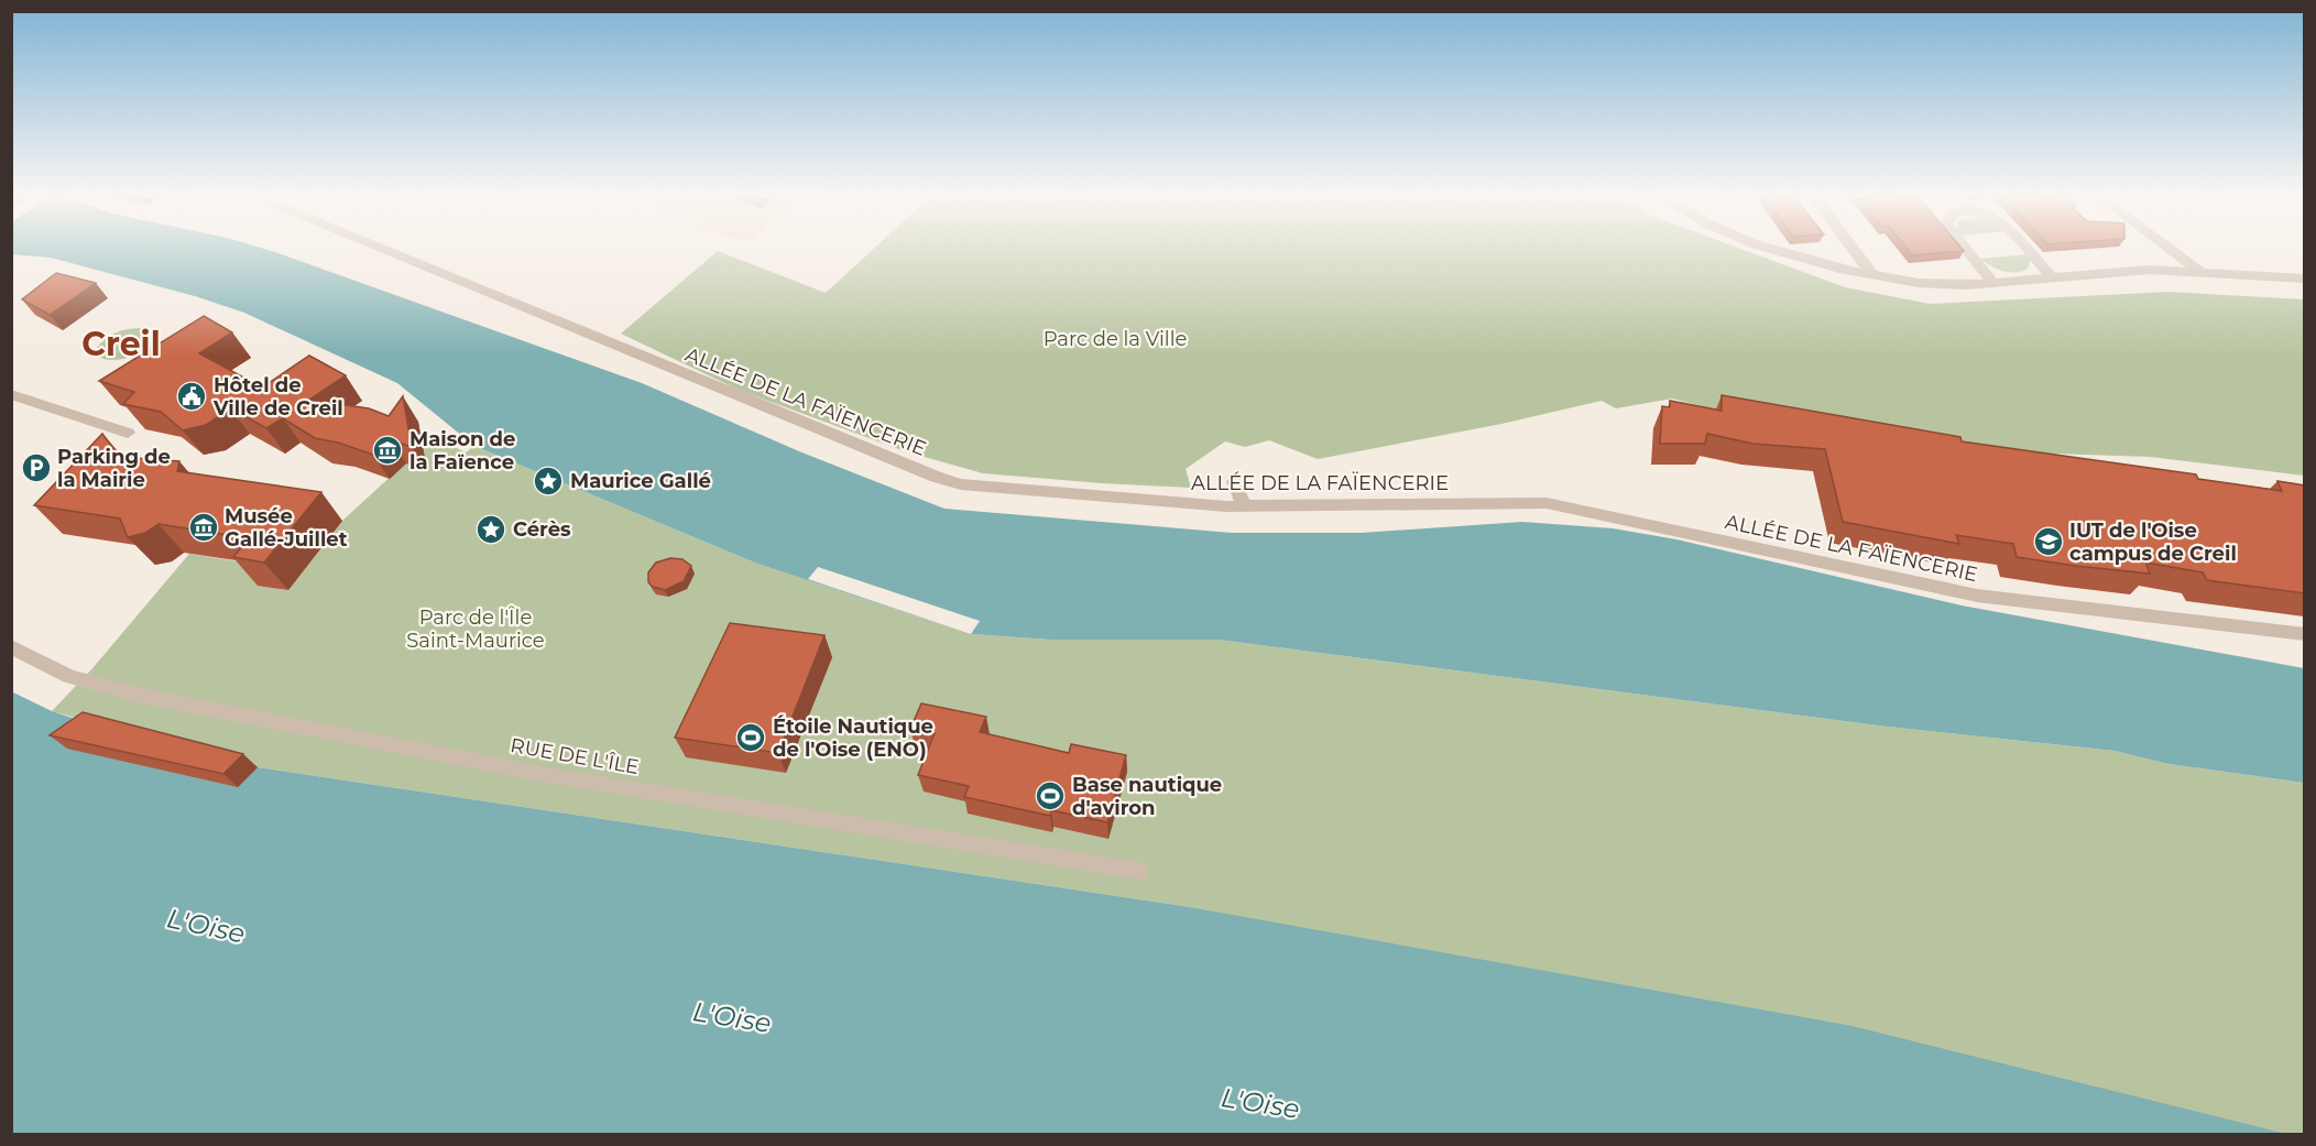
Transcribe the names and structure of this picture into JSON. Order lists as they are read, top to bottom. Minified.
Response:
{"streets":{"street":["ALLÉE DE LA FAÏENCERIE","RUE DE L'ÎLE"]},"districts":["Creil"],"water":["L'Oise"],"parks":["Parc de la Ville","Parc de l'Île Saint-Maurice"],"places":{"public building":["Hôtel de Ville de Creil"],"museum":["Maison de la Faïence","Musée Gallé-Juillet"],"parking":["Parking de la Mairie"],"place":["Maurice Gallé","Cérès"],"school or university":["IUT de l'Oise campus de Creil"],"sports":["Étoile Nautique de l'Oise (ENO)","Base nautique d'aviron"]}}
